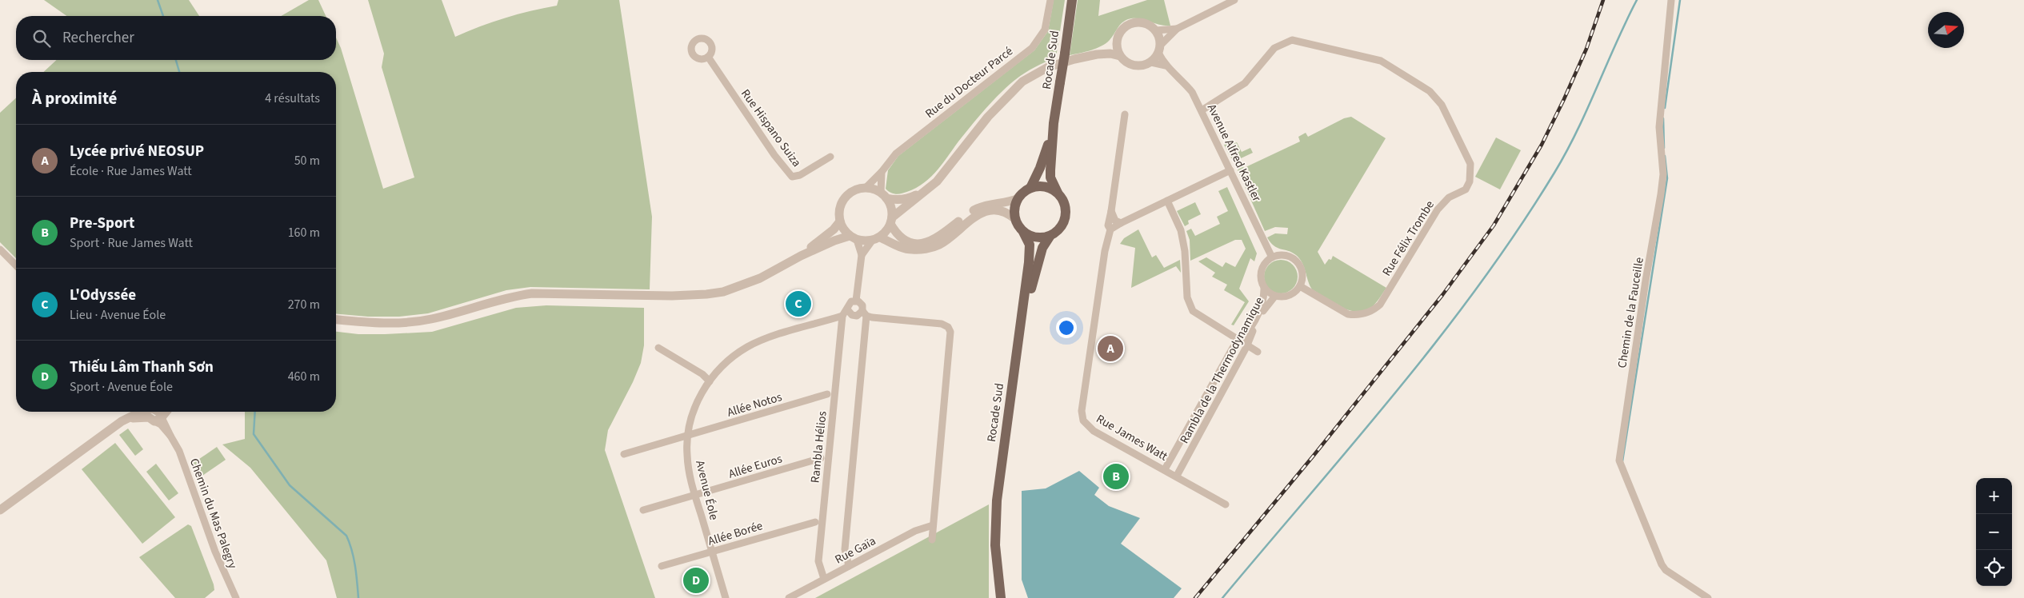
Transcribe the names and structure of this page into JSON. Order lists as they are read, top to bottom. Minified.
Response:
{"streets":{"main road":["Rocade Sud"],"street":["Rue du Docteur Parcé","Rue Hispano Suiza","Avenue Alfred Kastler","Rue Félix Trombe","Chemin de la Fauceille","Rambla de la Thermodynamique","Allée Notos","Rue James Watt","Rambla Hélios","Allée Euros","Avenue Éole","Chemin du Mas Palegry","Allée Borée","Rue Gaïa"]},"crossings":[["Avenue Alfred Kastler","Rue Félix Trombe"],["Avenue Alfred Kastler","Rambla de la Thermodynamique"],["Rue Félix Trombe","Rambla de la Thermodynamique"],["Rambla de la Thermodynamique","Rue James Watt"],["Allée Notos","Avenue Éole"],["Rambla Hélios","Avenue Éole"],["Rambla Hélios","Rue Gaïa"],["Allée Euros","Avenue Éole"],["Avenue Éole","Allée Borée"]],"north":"right","page":{"search":"Rechercher","heading":["À proximité","4 résultats"],"list":[{"mark":"A","name":"Lycée privé NEOSUP","note":"École · Rue James Watt","value":"50 m"},{"mark":"B","name":"Pre-Sport","note":"Sport · Rue James Watt","value":"160 m"},{"mark":"C","name":"L'Odyssée","note":"Lieu · Avenue Éole","value":"270 m"},{"mark":"D","name":"Thiếu Lâm Thanh Sơn","note":"Sport · Avenue Éole","value":"460 m"}],"pins":["C","A","B","D"],"map_buttons":["+","−"]}}
